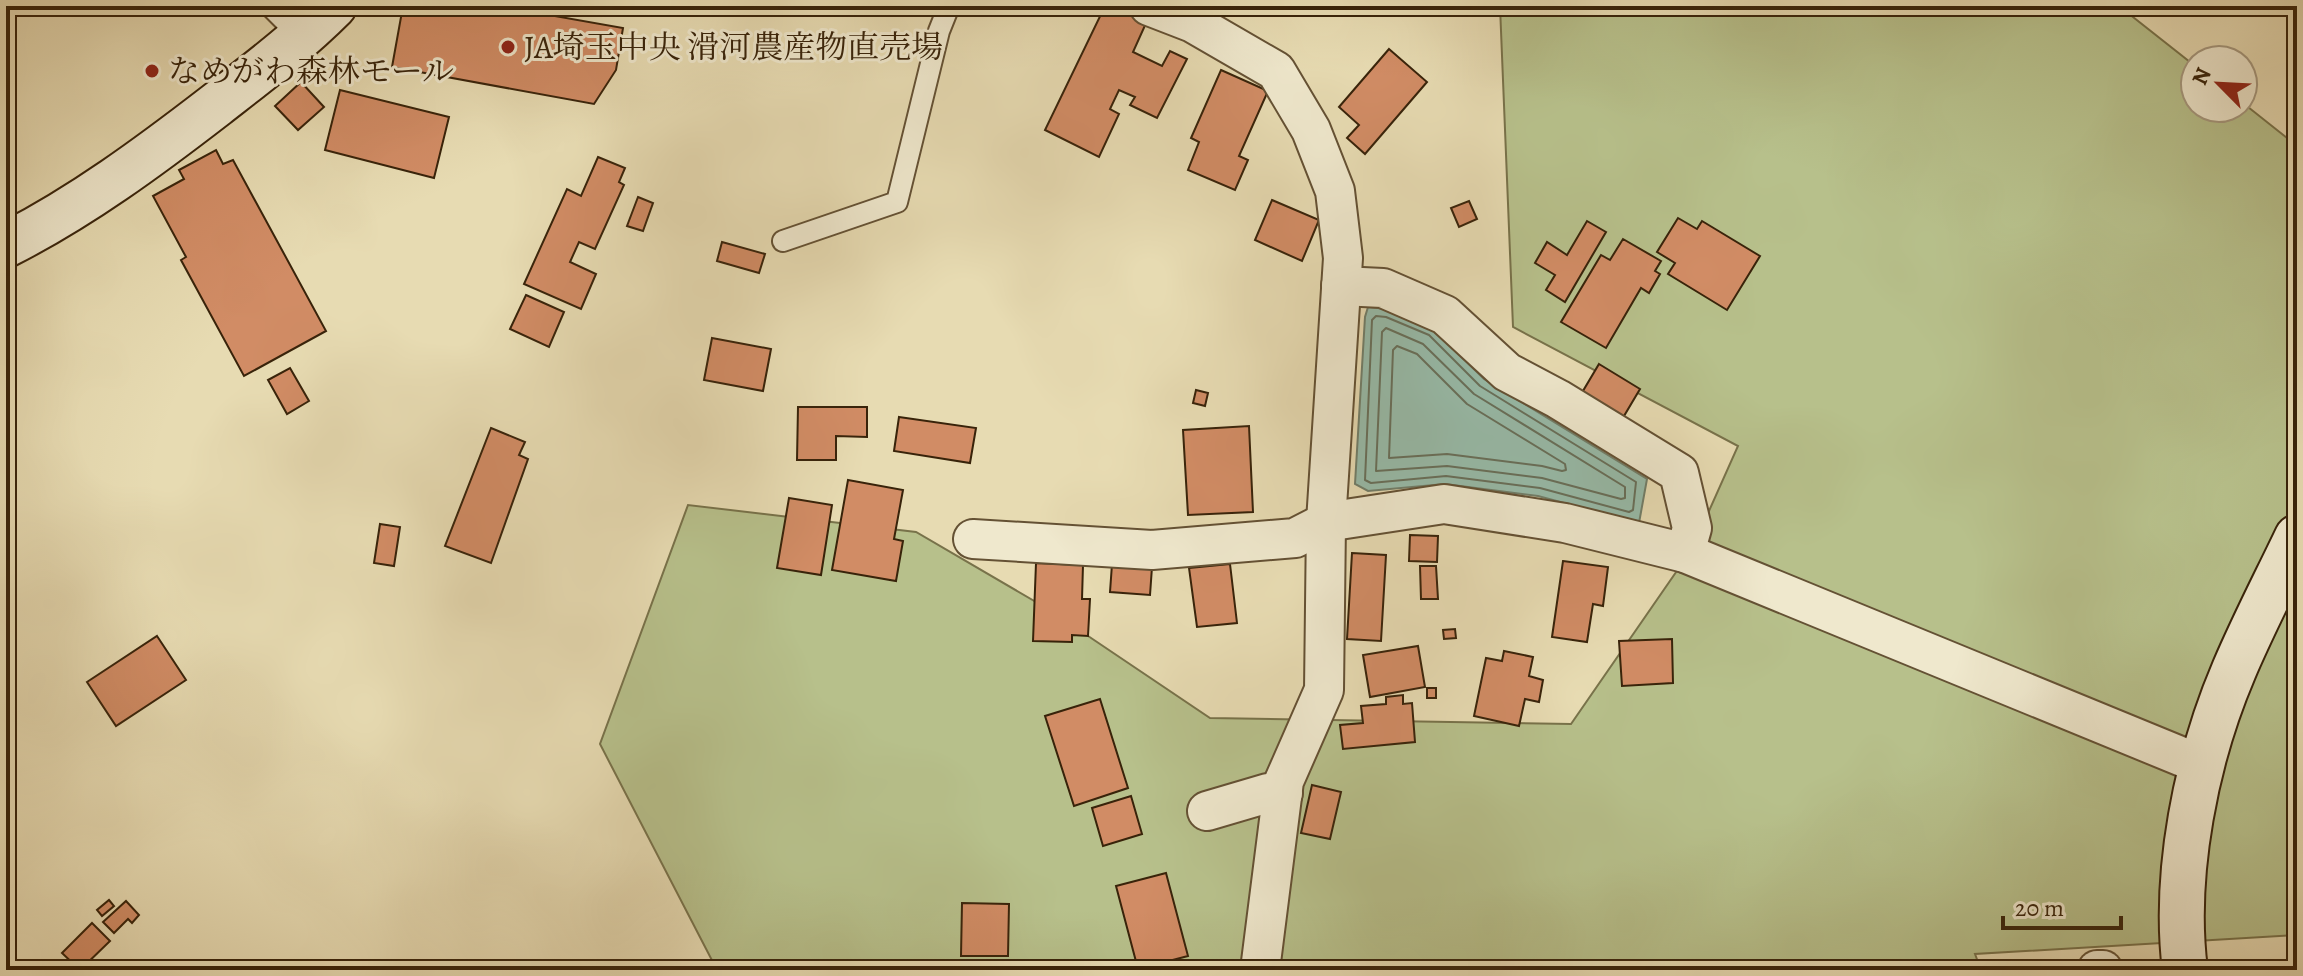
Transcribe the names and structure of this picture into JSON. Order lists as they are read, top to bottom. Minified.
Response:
{"places":["JA埼玉中央 滑河農産物直売場","なめがわ森林モール"],"scale_bar":"20 m","north":"top left"}
